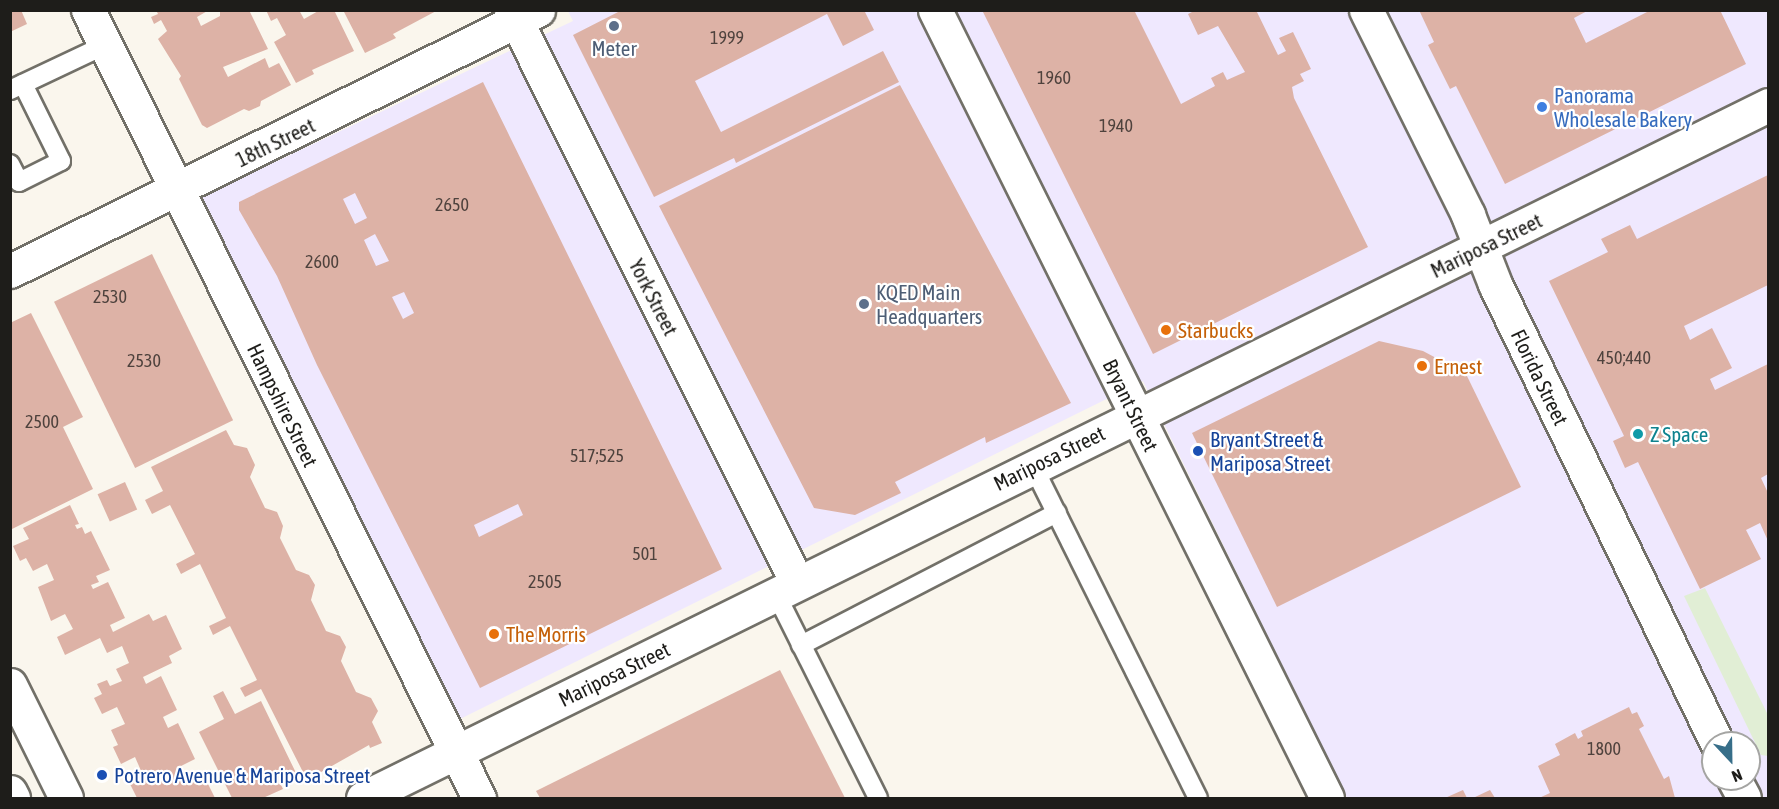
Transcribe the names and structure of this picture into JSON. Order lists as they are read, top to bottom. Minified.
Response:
{"streets":{"street":["18th Street","Mariposa Street","York Street","Florida Street","Hampshire Street","Bryant Street"]},"crossings":[["18th Street","York Street"],["18th Street","Hampshire Street"],["Mariposa Street","York Street"],["Mariposa Street","Florida Street"],["Mariposa Street","Hampshire Street"],["Mariposa Street","Bryant Street"]],"places":["Meter","Panorama Wholesale Bakery","KQED Main Headquarters","Starbucks","Ernest","Z Space","Bryant Street & Mariposa Street","The Morris","Potrero Avenue & Mariposa Street"],"house_numbers":["1999","1960","1940","2650","2600","2530","450;440","2530","2500","517;525","501","2505","1800"],"north":"bottom"}
